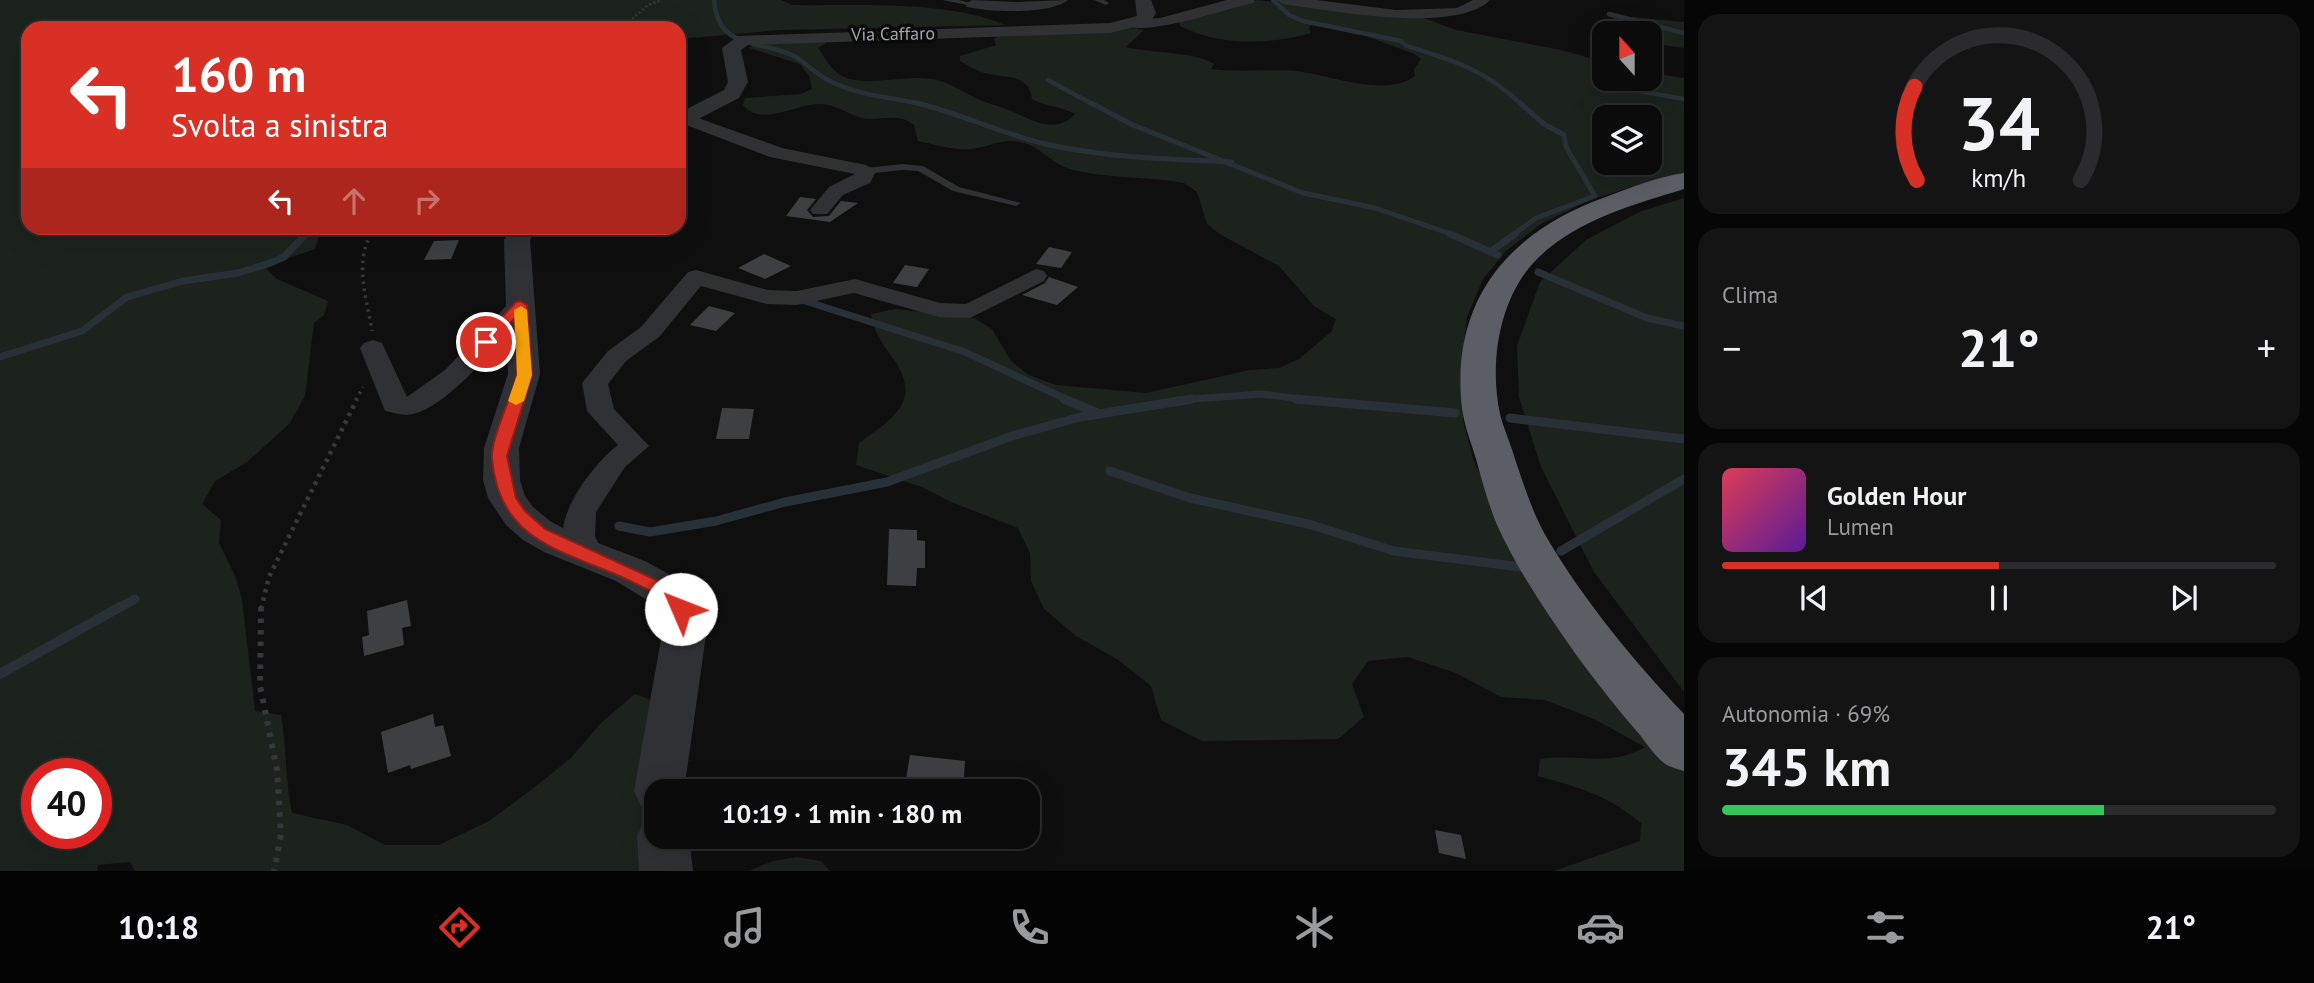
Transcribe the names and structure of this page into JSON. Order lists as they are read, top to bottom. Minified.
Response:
{"streets":{"street":["Via Caffaro"]},"north":"top","page":{"turn":["160 m","Svolta a sinistra"],"tile":["Clima",["Autonomia · 69%","345 km"]],"heat":["−","21°","+"],"song":["Golden Hour","Lumen"],"limit":"40","trip":"10:19 · 1 min · 180 m","tabs":["10:18","21°"],"gauge":["34","km/h"]}}
